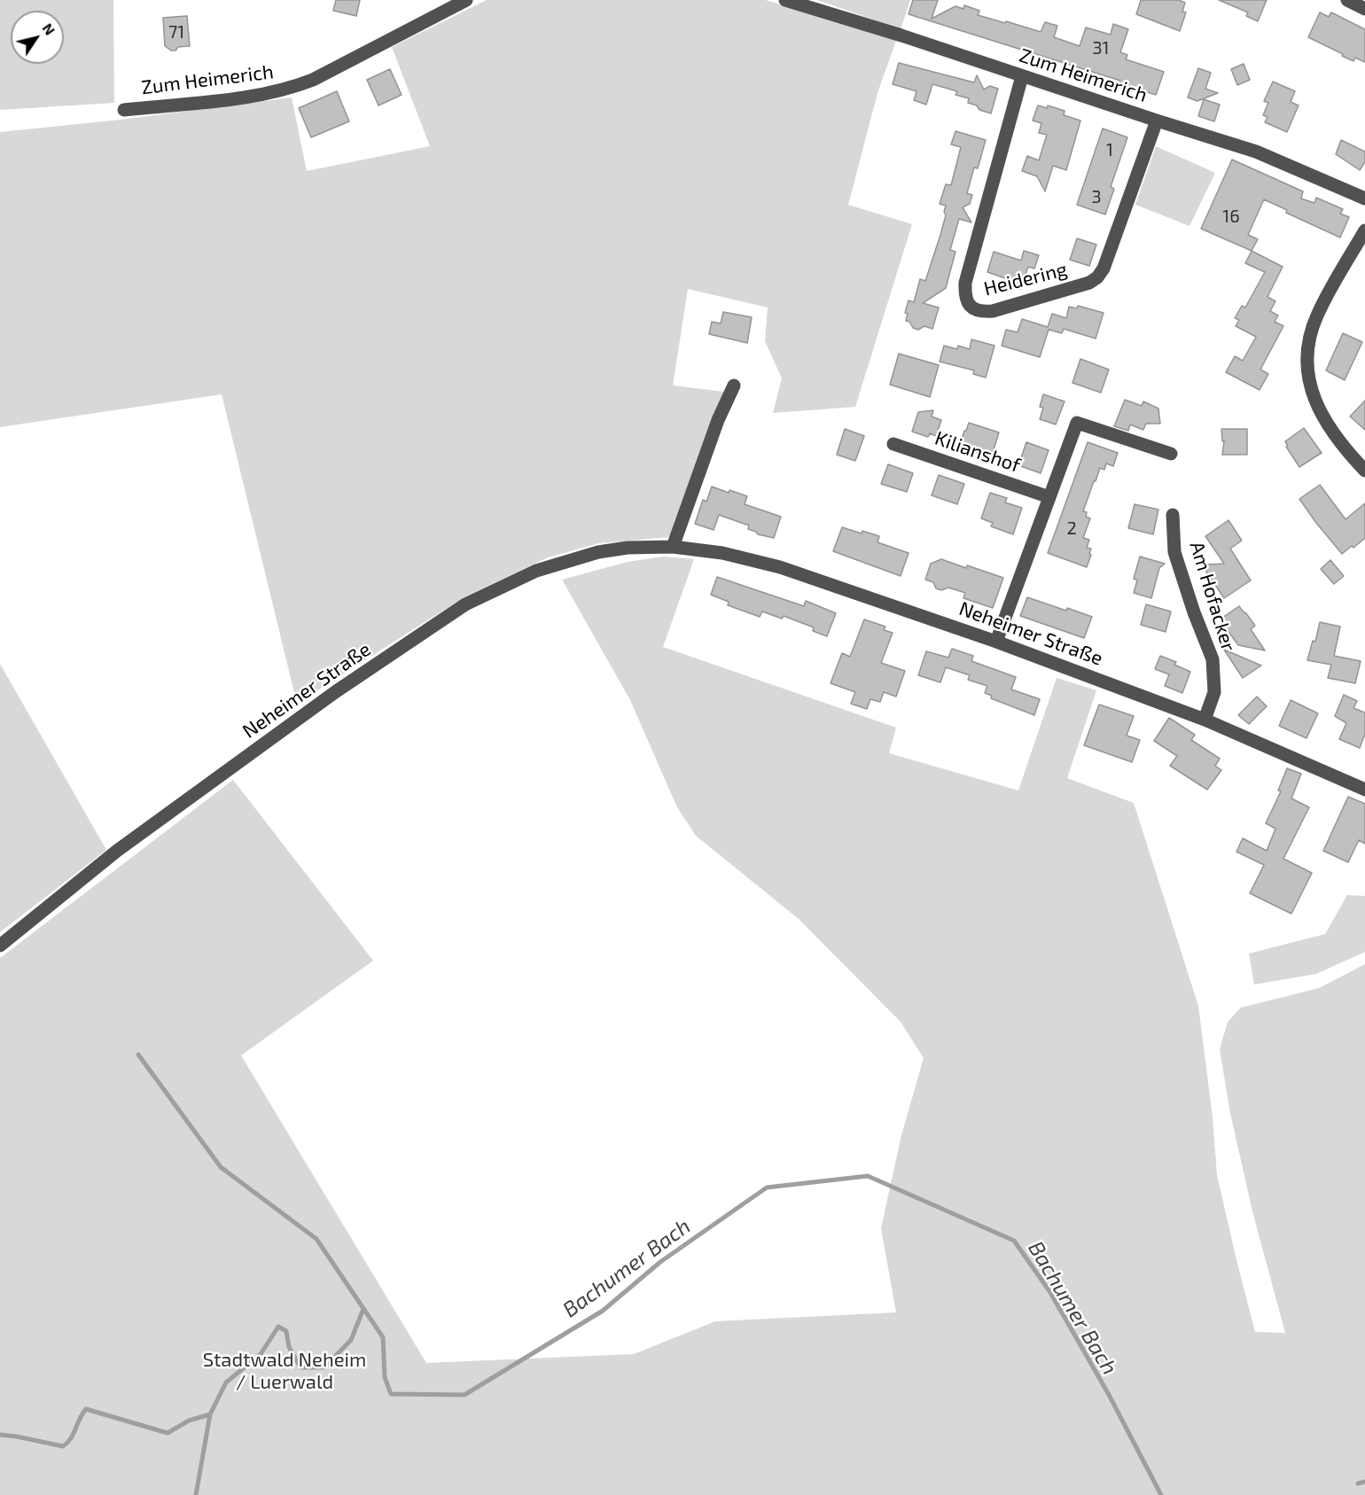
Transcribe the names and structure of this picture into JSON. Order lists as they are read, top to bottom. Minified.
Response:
{"streets":{"street":["Zum Heimerich","Heidering","Kilianshof","Am Hofacker","Neheimer Straße"]},"crossings":[["Zum Heimerich","Heidering"],["Am Hofacker","Neheimer Straße"]],"water":["Bachumer Bach"],"parks":["Stadtwald Neheim / Luerwald"],"house_numbers":["71","31","1","3","16","2"],"north":"top right"}
